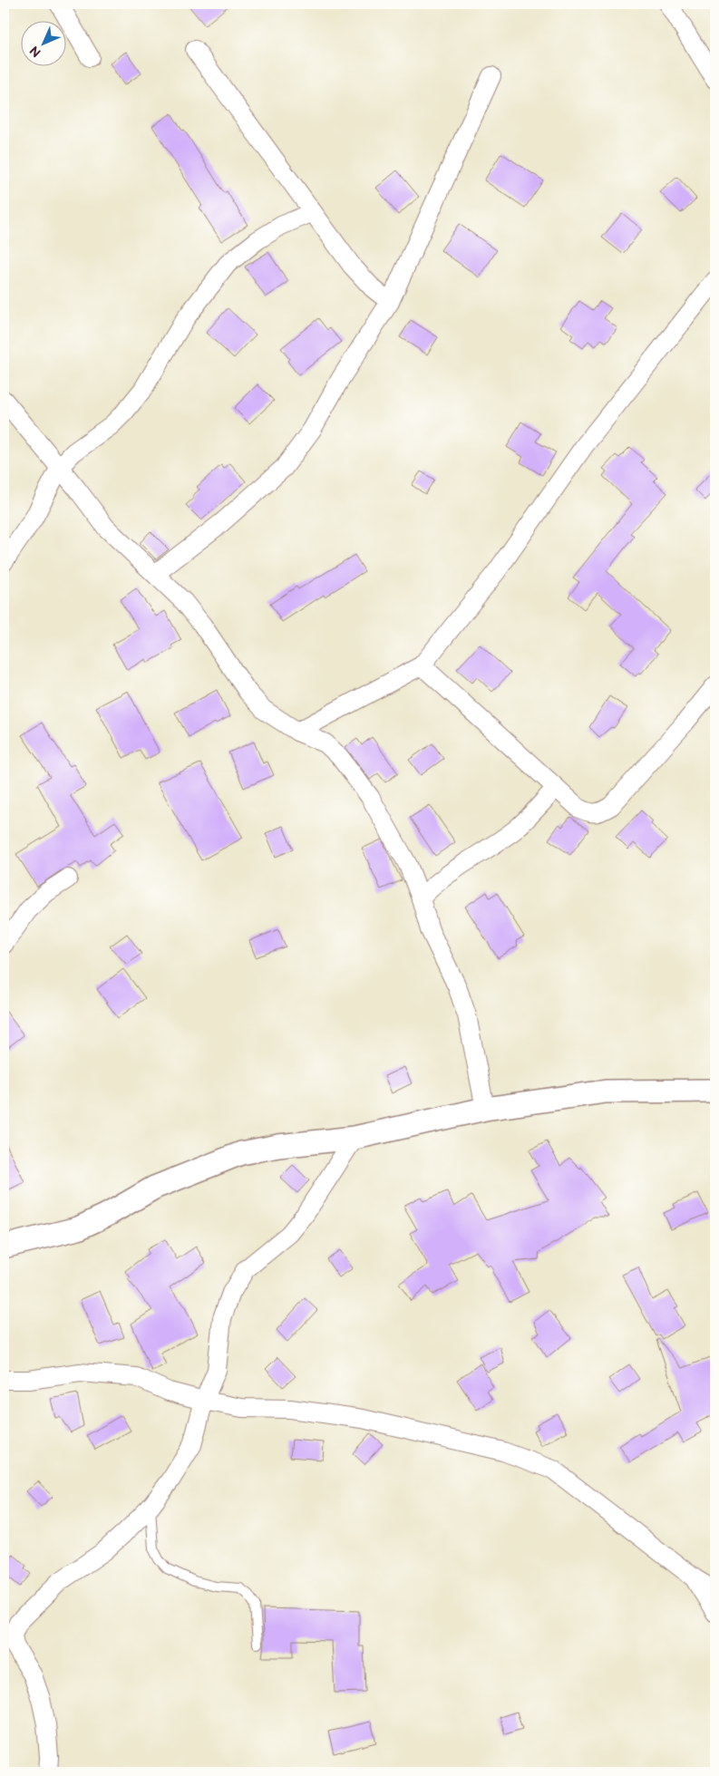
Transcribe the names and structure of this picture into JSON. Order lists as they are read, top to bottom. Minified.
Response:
{"north":"bottom left"}
